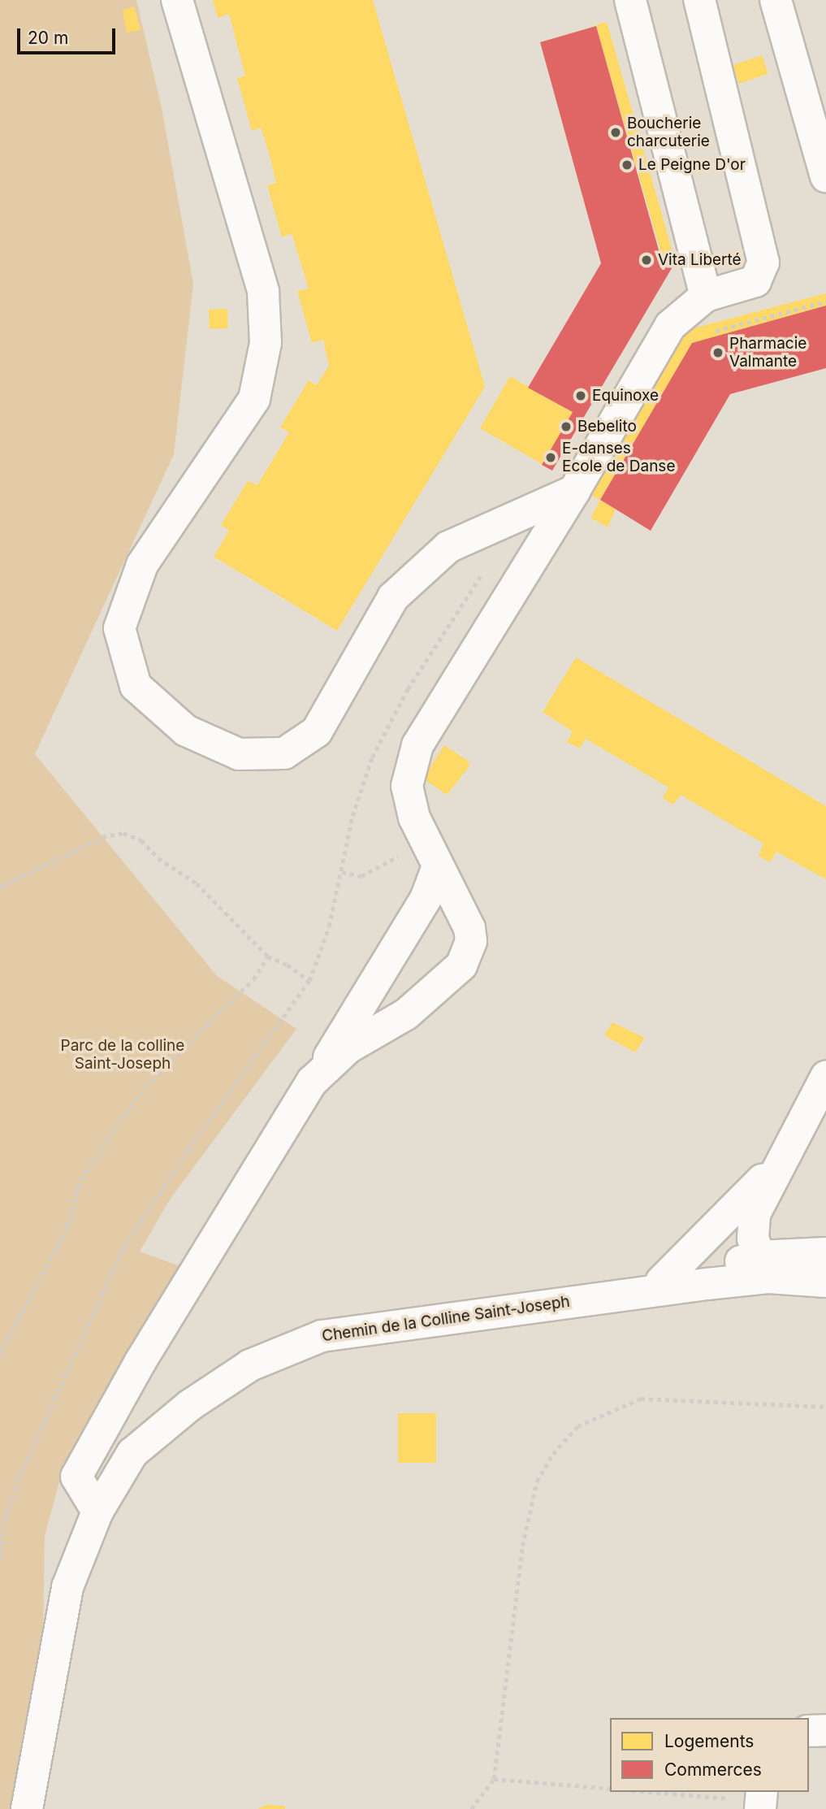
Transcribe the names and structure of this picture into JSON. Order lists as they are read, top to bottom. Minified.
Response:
{"streets":{"street":["Chemin de la Colline Saint-Joseph"]},"parks":["Parc de la colline Saint-Joseph"],"places":["Boucherie charcuterie","Le Peigne D'or","Vita Liberté","Pharmacie Valmante","Equinoxe","Bebelito","E-danses Ecole de Danse"],"legend":["Logements","Commerces"],"scale_bar":"20 m"}
